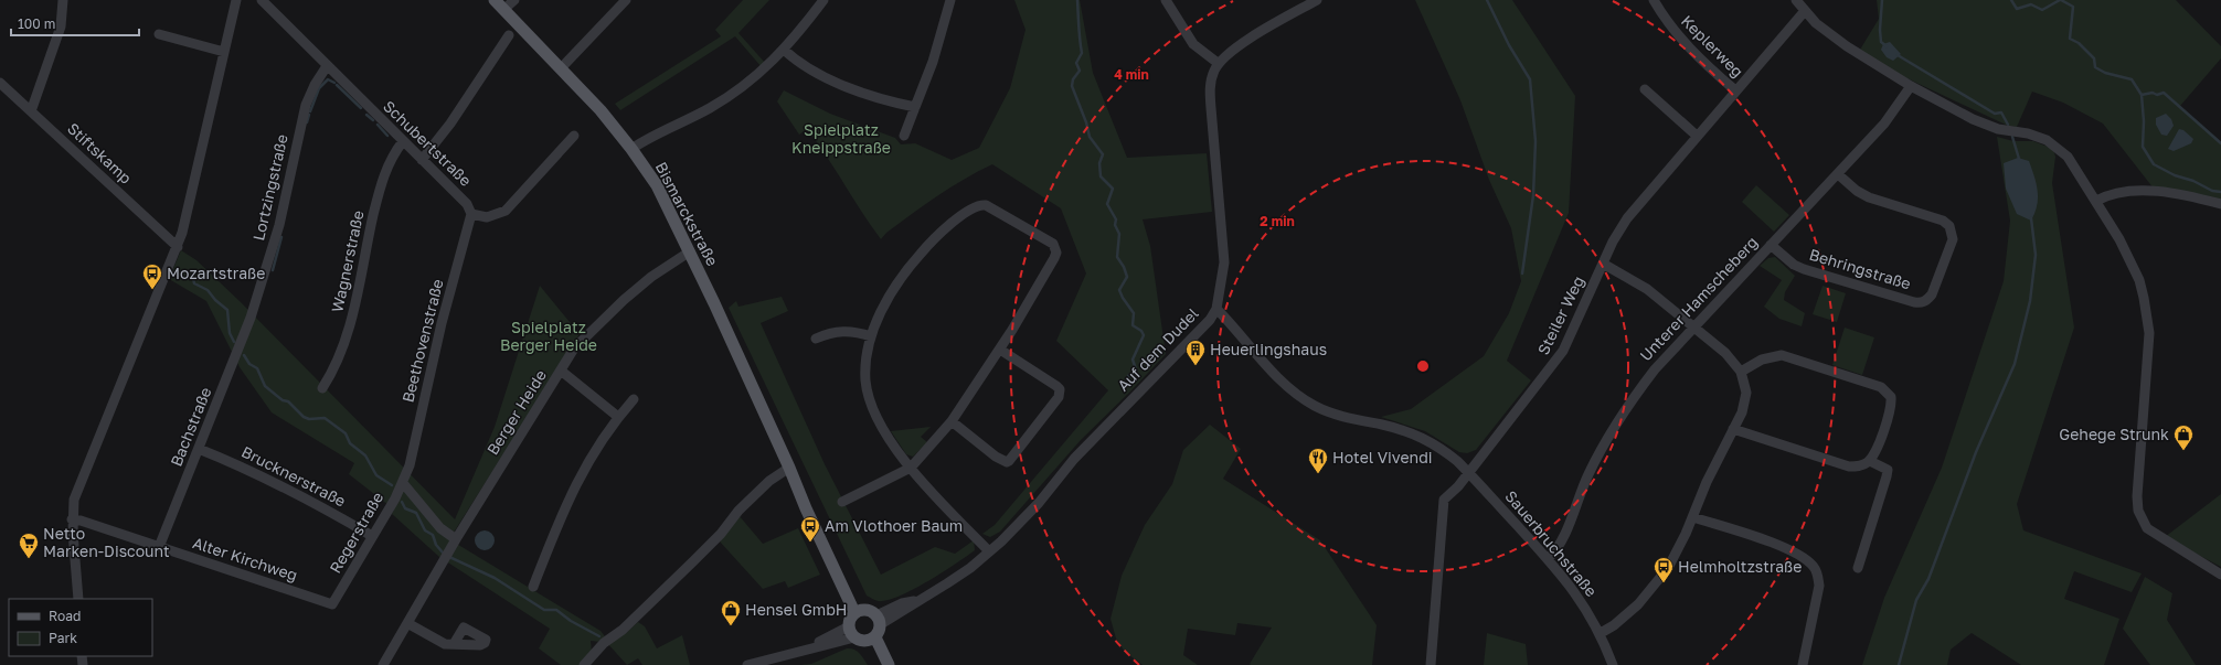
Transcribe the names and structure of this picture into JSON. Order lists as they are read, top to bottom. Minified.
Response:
{"streets":{"main road":["Bismarckstraße"],"street":["Keplerweg","Schubertstraße","Stiftskamp","Lortzingstraße","Wagnerstraße","Behringstraße","Unterer Hamscheberg","Steiler Weg","Beethovenstraße","Auf dem Dudel","Berger Heide","Bachstraße","Brucknerstraße","Regerstraße","Sauerbruchstraße","Alter Kirchweg"]},"crossings":[["Keplerweg","Steiler Weg"],["Schubertstraße","Lortzingstraße"],["Schubertstraße","Wagnerstraße"],["Schubertstraße","Beethovenstraße"],["Lortzingstraße","Bachstraße"],["Bismarckstraße","Auf dem Dudel"],["Bismarckstraße","Berger Heide"],["Behringstraße","Unterer Hamscheberg"],["Unterer Hamscheberg","Sauerbruchstraße"],["Steiler Weg","Sauerbruchstraße"],["Beethovenstraße","Regerstraße"],["Auf dem Dudel","Sauerbruchstraße"],["Bachstraße","Brucknerstraße"],["Bachstraße","Alter Kirchweg"],["Brucknerstraße","Regerstraße"],["Regerstraße","Alter Kirchweg"]],"parks":["Spielplatz Kneippstraße","Spielplatz Berger Heide"],"places":{"bus stop":["Mozartstraße","Am Vlothoer Baum","Helmholtzstraße"],"building":["Heuerlingshaus"],"shop":["Gehege Strunk","Hensel GmbH"],"restaurant":["Hotel Vivendi"],"supermarket":["Netto Marken-Discount"]},"legend":["Road","Park"],"scale_bar":"100 m","rings":["4 min","2 min"]}
